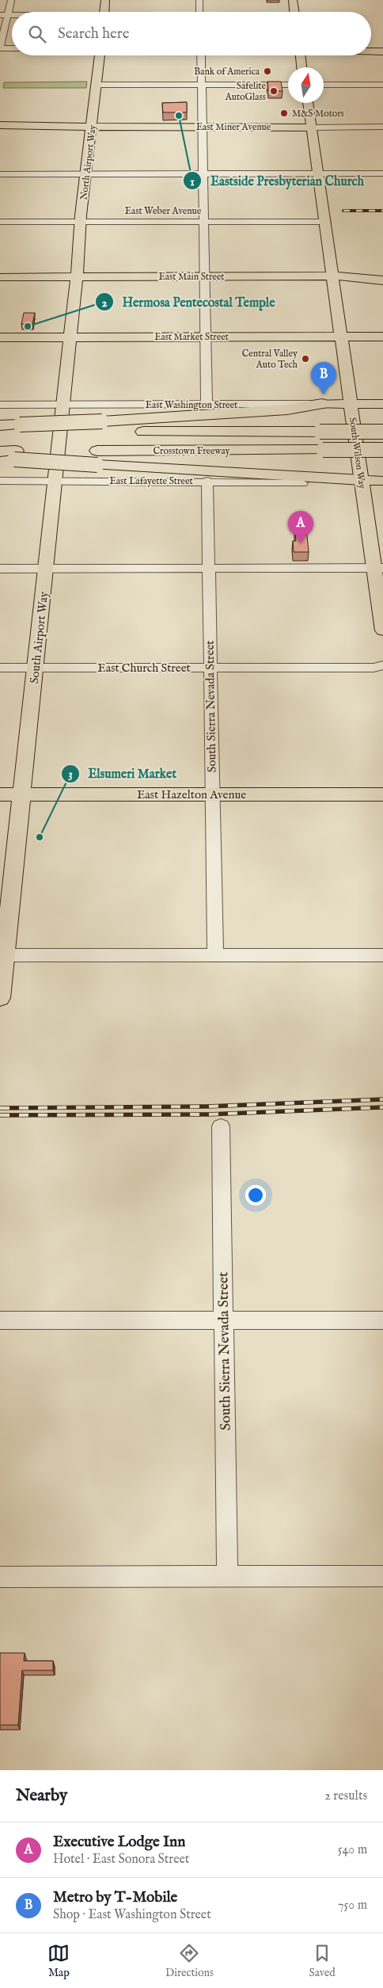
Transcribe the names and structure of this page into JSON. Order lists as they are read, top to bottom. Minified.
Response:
{"streets":{"highway":["Crosstown Freeway"],"main road":["East Miner Avenue","North Airport Way","East Main Street","East Market Street","East Washington Street","South Wilson Way","South Airport Way","East Hazelton Avenue"],"street":["East Weber Avenue","East Lafayette Street","East Church Street","South Sierra Nevada Street"]},"crossings":[["East Miner Avenue","North Airport Way"],["East Miner Avenue","South Wilson Way"],["North Airport Way","East Weber Avenue"],["North Airport Way","East Main Street"],["North Airport Way","South Airport Way"],["East Weber Avenue","South Wilson Way"],["East Main Street","South Wilson Way"],["East Main Street","South Airport Way"],["East Market Street","South Wilson Way"],["East Market Street","South Airport Way"],["East Washington Street","South Wilson Way"],["East Washington Street","South Airport Way"],["East Lafayette Street","South Airport Way"],["East Lafayette Street","South Sierra Nevada Street"],["South Airport Way","East Church Street"],["South Airport Way","East Hazelton Avenue"],["East Church Street","South Sierra Nevada Street"],["South Sierra Nevada Street","East Hazelton Avenue"]],"places":["Bank of America","Safelite AutoGlass","M&S Motors","Eastside Presbyterian Church","Hermosa Pentecostal Temple","Central Valley Auto Tech","Elsumeri Market"],"north":"top","page":{"search":"Search here","pins":["B","A"],"heading":["Nearby","2 results"],"list":[{"mark":"A","name":"Executive Lodge Inn","note":"Hotel · East Sonora Street","value":"540 m"},{"mark":"B","name":"Metro by T-Mobile","note":"Shop · East Washington Street","value":"750 m"}],"nav":["Map","Directions","Saved"]}}
